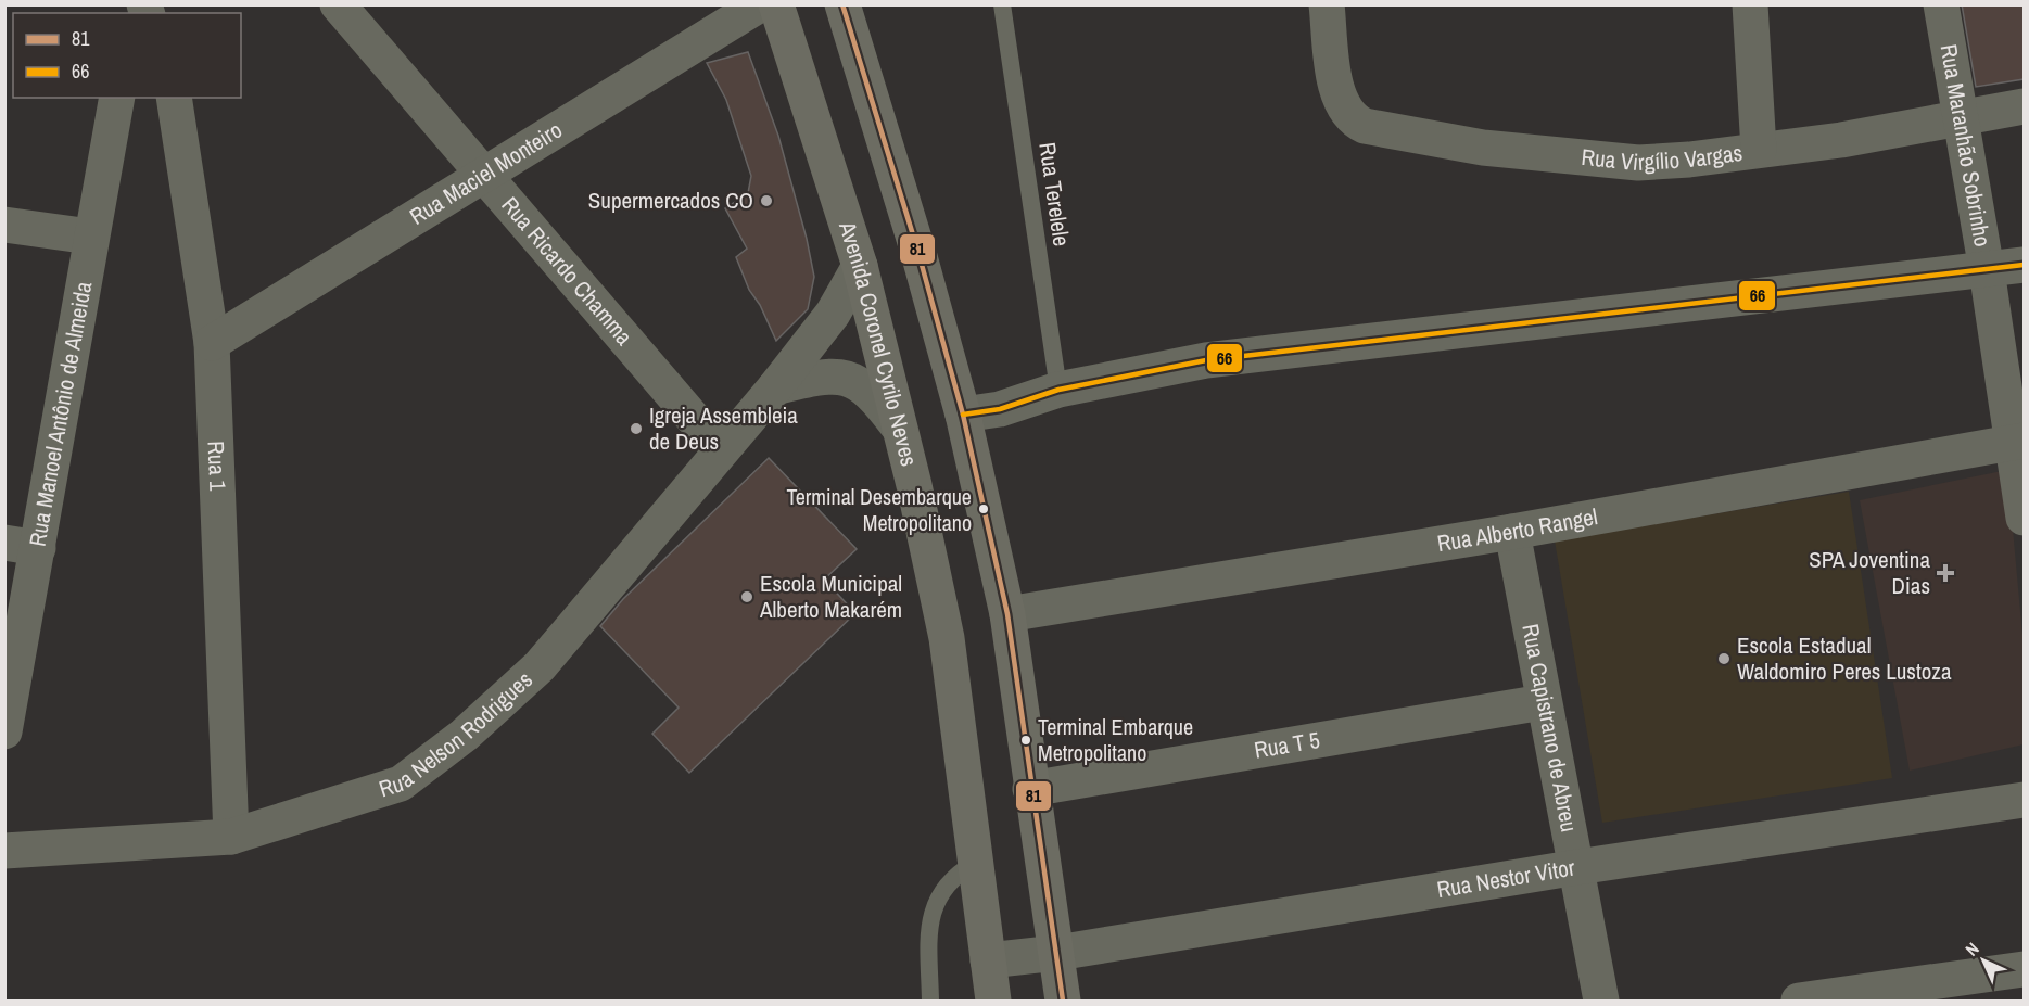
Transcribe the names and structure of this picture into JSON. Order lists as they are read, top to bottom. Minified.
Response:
{"streets":{"highway":["Avenida Coronel Cyrilo Neves"],"street":["Rua Maranhão Sobrinho","Rua Virgílio Vargas","Rua Maciel Monteiro","Rua Ricardo Chamma","Rua Manoel Antônio de Almeida","Rua 1","Rua Alberto Rangel","Rua Capistrano de Abreu","Rua Nelson Rodrigues","Rua T 5","Rua Nestor Vitor"],"lane":["Rua Terelele"]},"crossings":[["Rua Maranhão Sobrinho","Rua Virgílio Vargas"],["Rua Maranhão Sobrinho","Rua Alberto Rangel"],["Rua Maciel Monteiro","Rua Ricardo Chamma"],["Rua Maciel Monteiro","Rua 1"],["Rua Ricardo Chamma","Rua Nelson Rodrigues"],["Avenida Coronel Cyrilo Neves","Rua Nelson Rodrigues"],["Avenida Coronel Cyrilo Neves","Rua Nestor Vitor"],["Rua 1","Rua Nelson Rodrigues"],["Rua Alberto Rangel","Rua Capistrano de Abreu"],["Rua Capistrano de Abreu","Rua T 5"],["Rua Capistrano de Abreu","Rua Nestor Vitor"]],"places":{"other":["Supermercados CO","Igreja Assembleia de Deus","Terminal Desembarque Metropolitano","Escola Municipal Alberto Makarém","Escola Estadual Waldomiro Peres Lustoza","Terminal Embarque Metropolitano"],"health":["SPA Joventina Dias"]},"lines":["transit line 81","transit line 66"],"legend":["81","66"],"north":"top left"}
